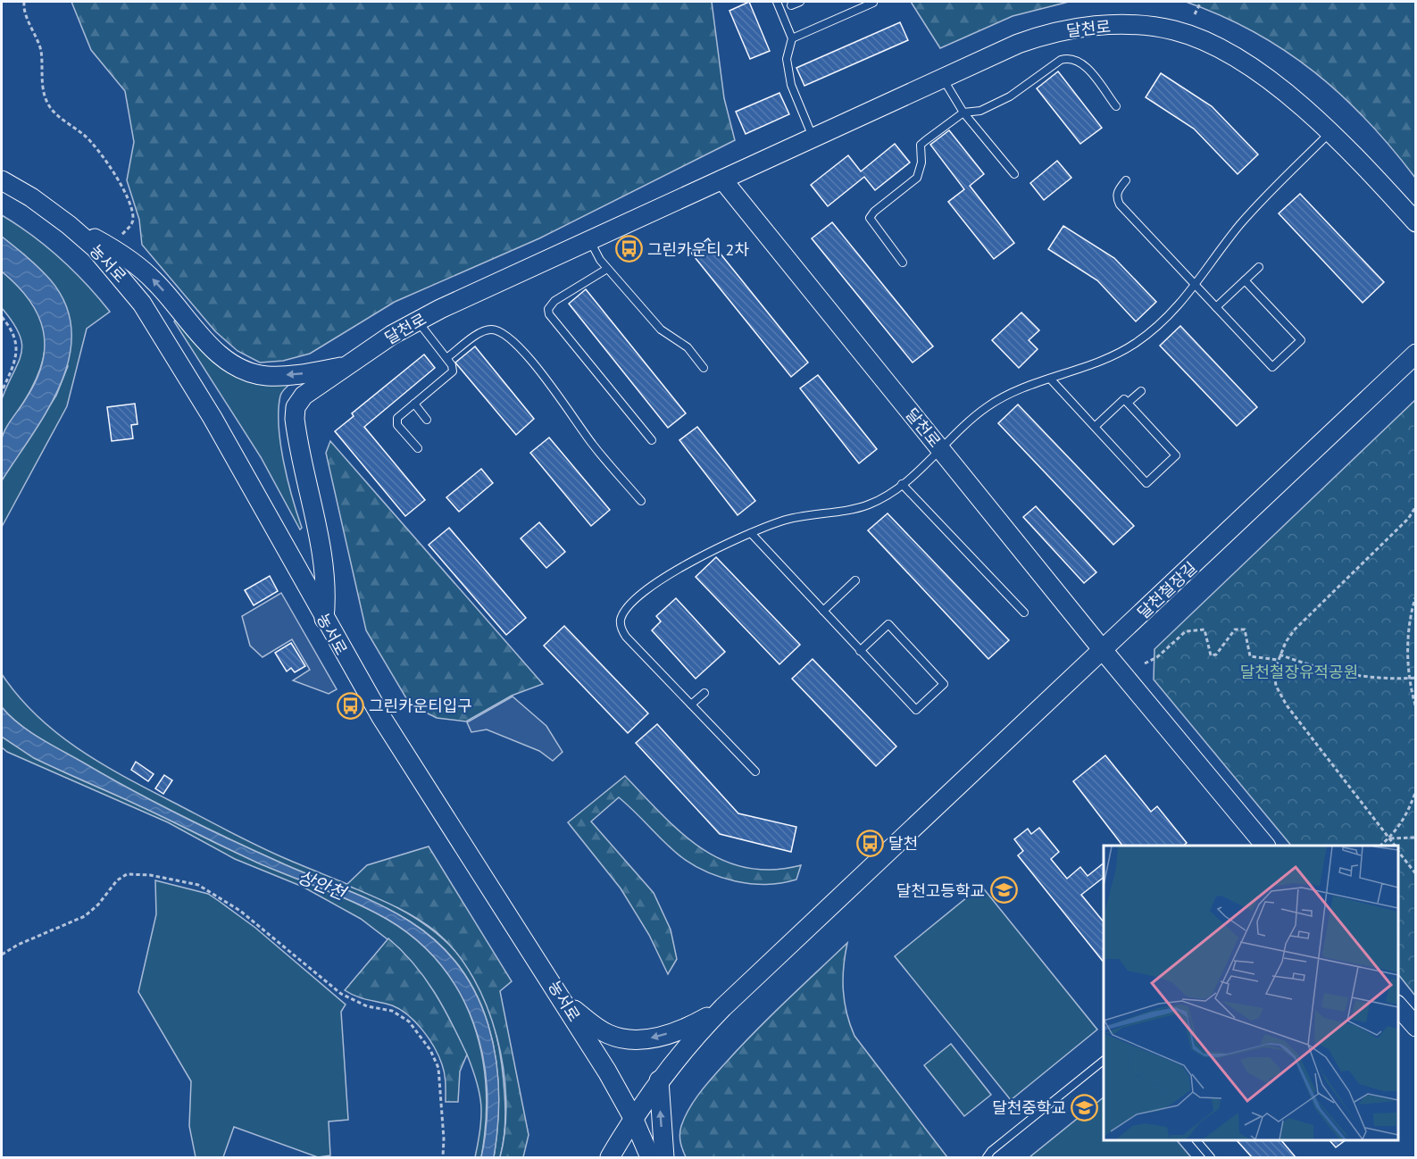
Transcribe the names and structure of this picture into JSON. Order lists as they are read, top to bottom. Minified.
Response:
{"streets":{"street":["달천로","농서로","달천철장길"]},"crossings":[["달천로","농서로"],["달천로","달천철장길"]],"water":["상안천"],"parks":["달천철장유적공원"],"places":{"bus stop":["그린카운티 2차","그린카운티입구","달천"],"school or university":["달천고등학교","달천중학교"]}}
